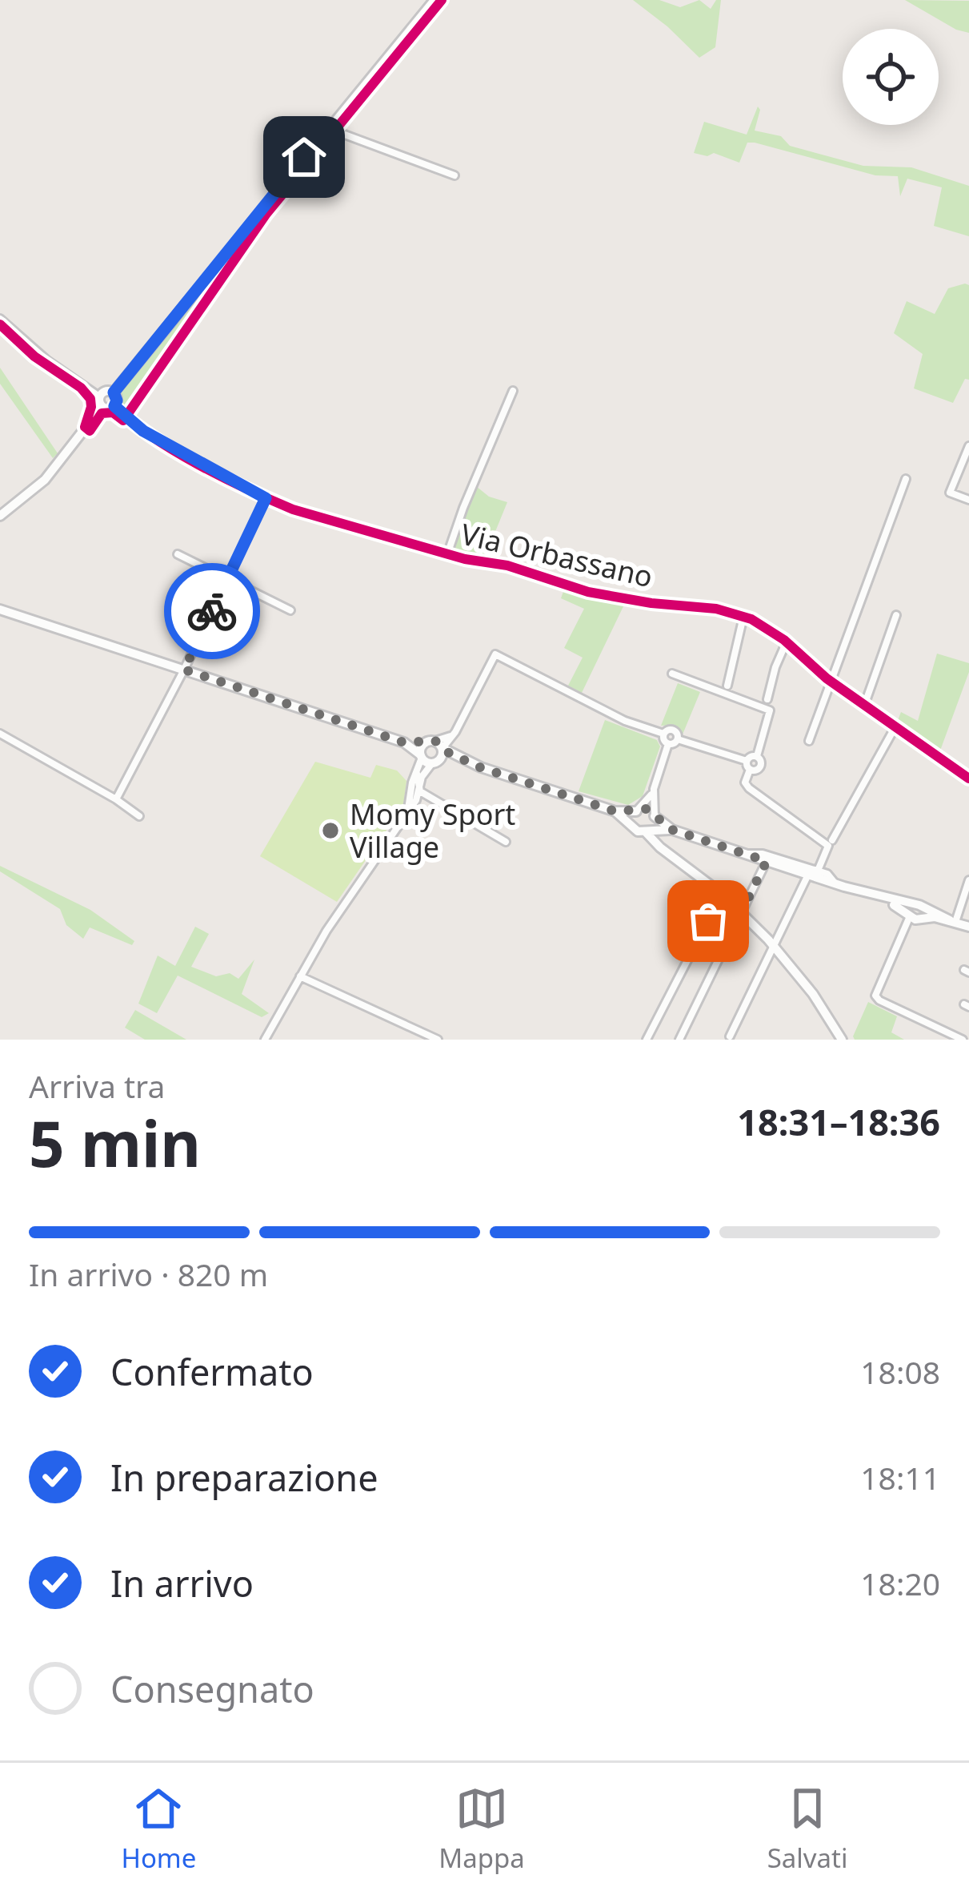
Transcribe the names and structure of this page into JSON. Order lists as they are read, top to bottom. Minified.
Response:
{"streets":{"street":["Via Orbassano"]},"places":["Momy Sport Village"],"page":{"heading":["5 min","Arriva tra","18:31–18:36"],"bar":"In arrivo · 820 m","list":[["Confermato","18:08"],["In preparazione","18:11"],["In arrivo","18:20"],"Consegnato"],"tabs":["Home","Mappa","Salvati"]}}
